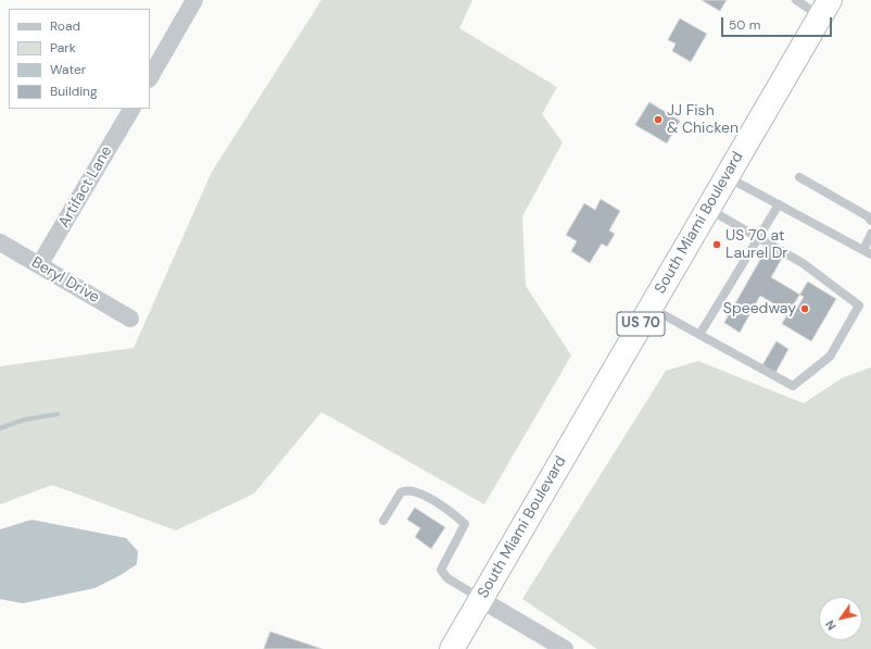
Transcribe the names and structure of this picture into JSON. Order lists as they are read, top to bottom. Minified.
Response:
{"streets":{"highway":["South Miami Boulevard","US 70"],"street":["Artifact Lane","Beryl Drive"]},"crossings":[["Artifact Lane","Beryl Drive"]],"places":["JJ Fish & Chicken","US 70 at Laurel Dr","Speedway"],"legend":["Road","Park","Water","Building"],"scale_bar":"50 m","north":"bottom left"}
